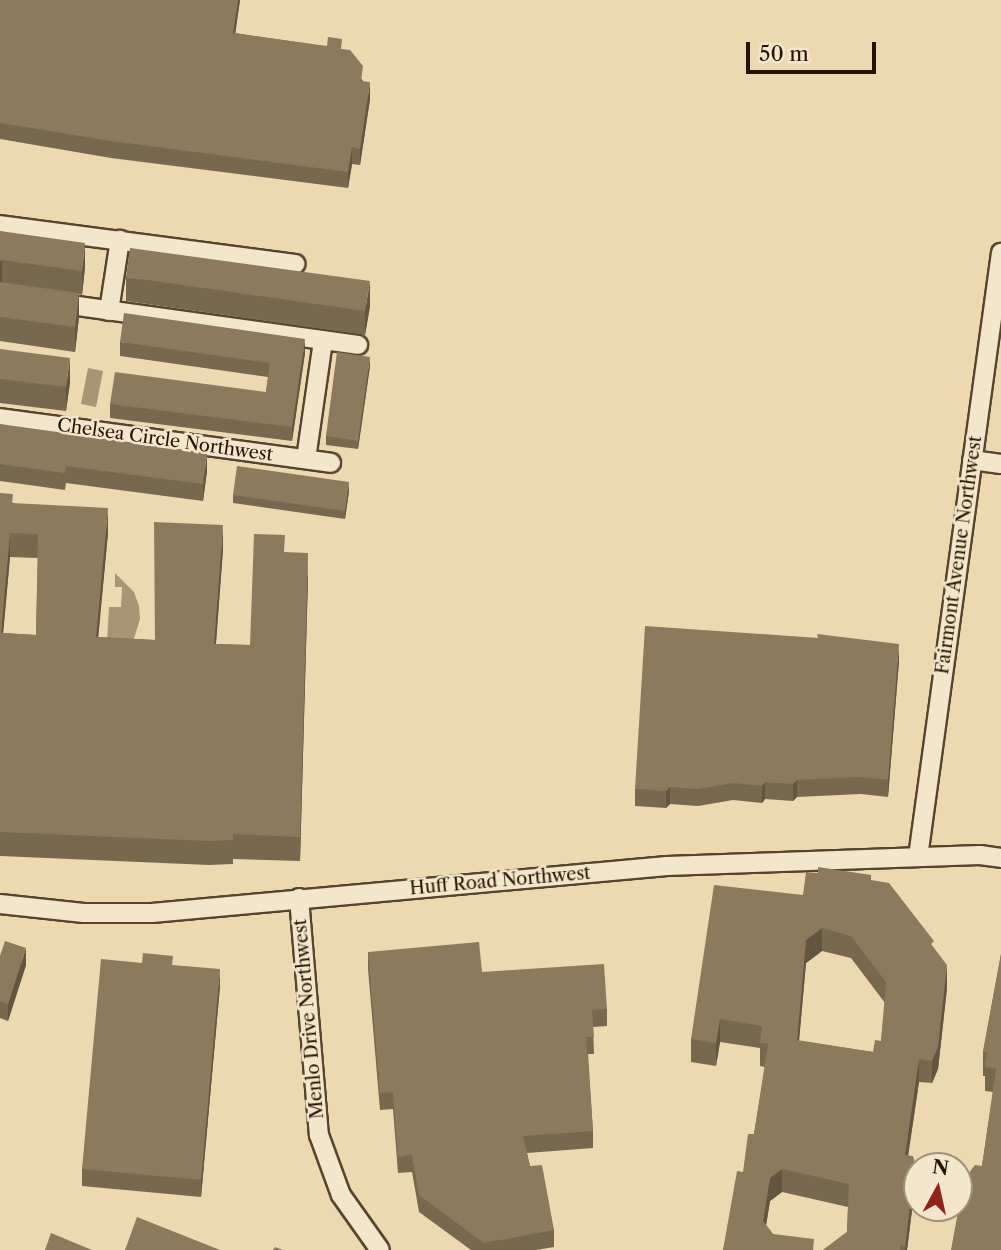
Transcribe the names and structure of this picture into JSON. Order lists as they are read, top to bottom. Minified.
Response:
{"streets":{"street":["Chelsea Circle Northwest","Fairmont Avenue Northwest","Huff Road Northwest","Menlo Drive Northwest"]},"crossings":[["Fairmont Avenue Northwest","Huff Road Northwest"],["Huff Road Northwest","Menlo Drive Northwest"]],"scale_bar":"50 m","north":"top"}
